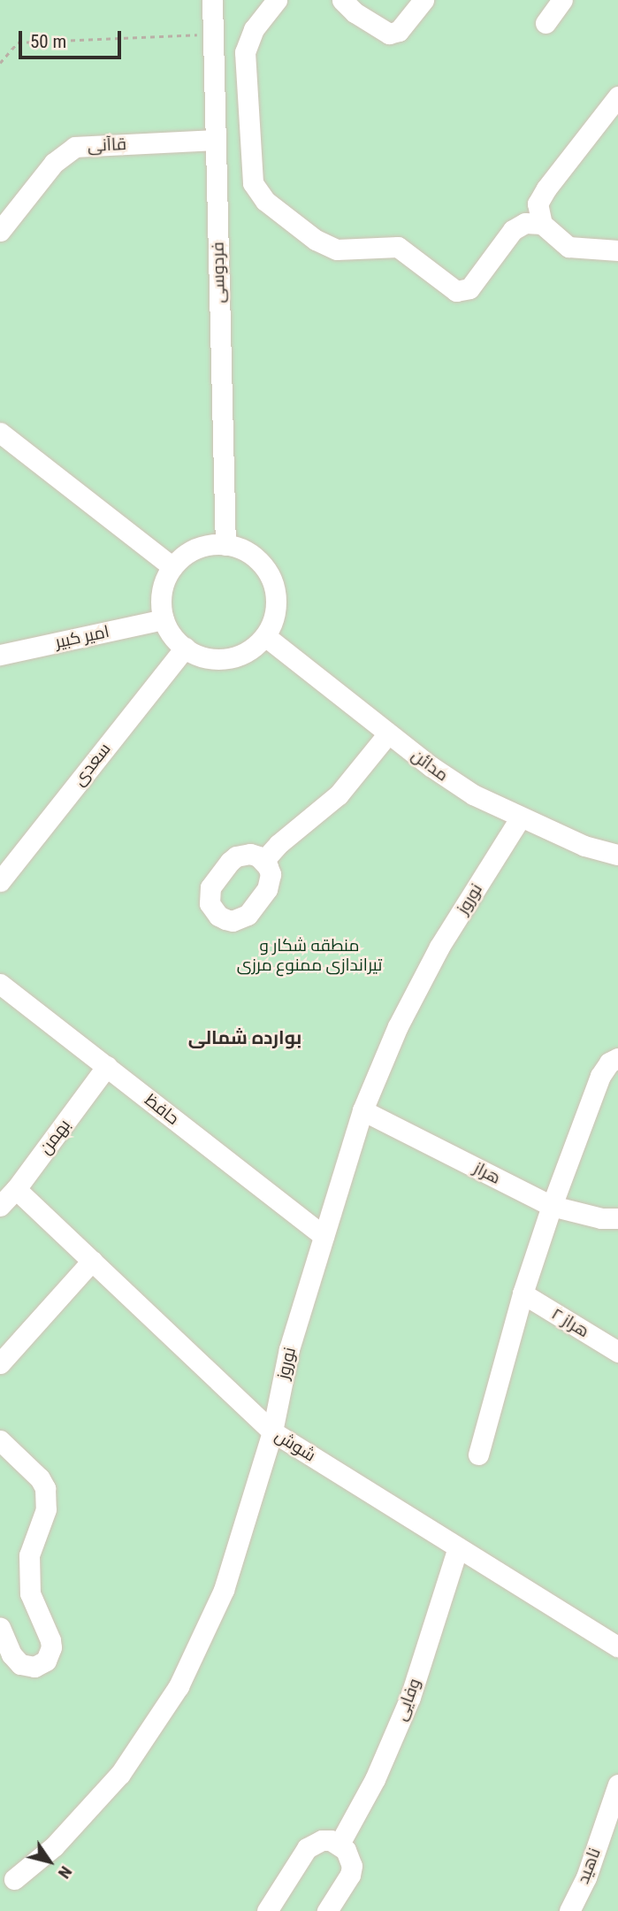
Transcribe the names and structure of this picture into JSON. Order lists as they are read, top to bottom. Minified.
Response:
{"streets":{"street":["قاآنی","فردوسی","امیر کبیر","سعدی","مدائن","نوروز","حافظ","بهمن","هراز","هراز ۲","شوش","وفایی","ناهید"]},"crossings":[["قاآنی","فردوسی"],["فردوسی","امیر کبیر"],["فردوسی","سعدی"],["فردوسی","مدائن"],["امیر کبیر","سعدی"],["امیر کبیر","مدائن"],["سعدی","مدائن"],["مدائن","نوروز"],["نوروز","حافظ"],["نوروز","هراز"],["نوروز","شوش"],["حافظ","بهمن"],["بهمن","شوش"],["شوش","وفایی"]],"districts":["بوارده شمالی"],"parks":["منطقه شکار و تیراندازی ممنوع مرزی"],"scale_bar":"50 m","north":"bottom right"}
